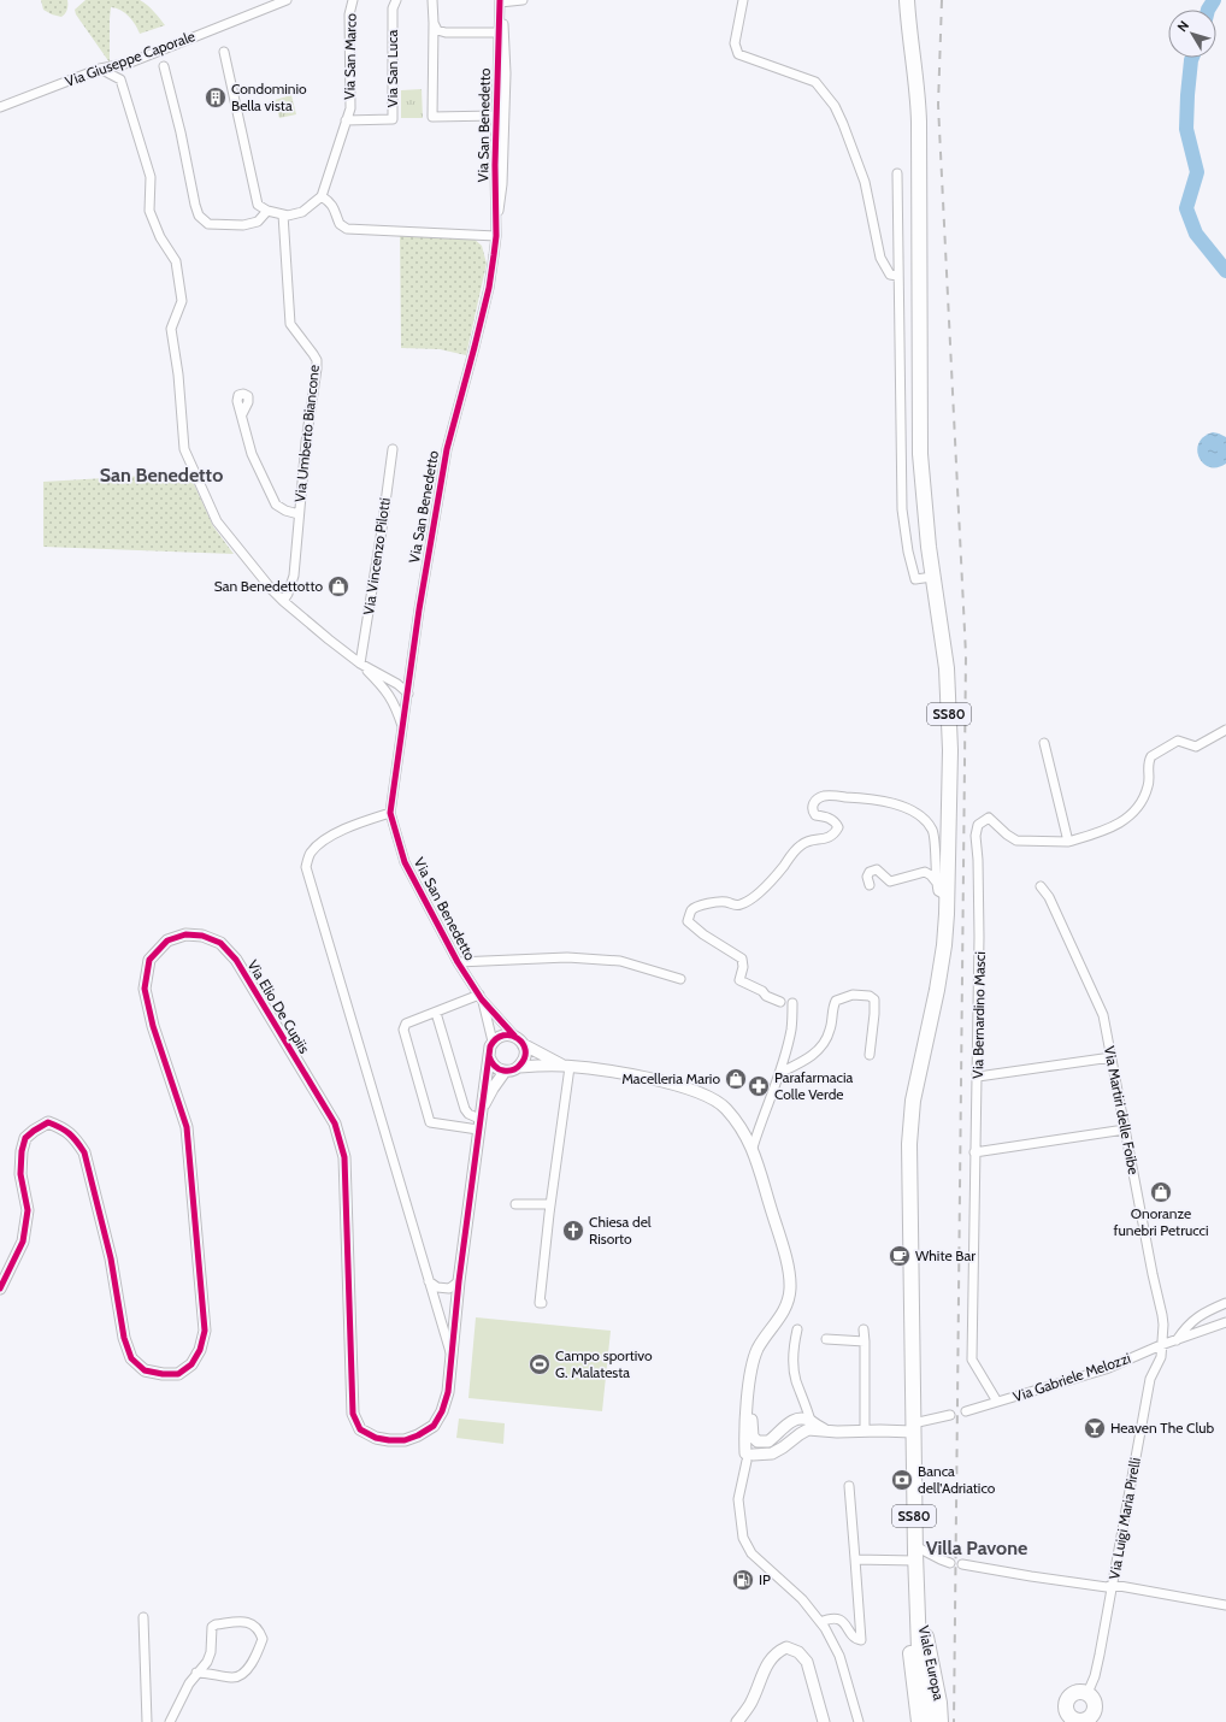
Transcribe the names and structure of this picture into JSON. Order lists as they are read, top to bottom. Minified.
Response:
{"streets":{"main road":["SS80","Viale Europa"],"street":["Via San Marco","Via Giuseppe Caporale","Via San Luca","Via San Benedetto","Via Umberto Biancone","Via Vincenzo Pilotti","Via Elio De Cupiis","Via Bernardino Masci","Via Martiri delle Foibe","Via Gabriele Melozzi","Via Luigi Maria Pirelli"]},"crossings":[["Via San Marco","Via San Luca"],["SS80","Viale Europa"],["Via Bernardino Masci","Via Gabriele Melozzi"],["Via Martiri delle Foibe","Via Gabriele Melozzi"],["Via Martiri delle Foibe","Via Luigi Maria Pirelli"],["Via Gabriele Melozzi","Via Luigi Maria Pirelli"]],"districts":["San Benedetto","Villa Pavone"],"places":{"building":["Condominio Bella vista"],"shop":["San Benedettotto","Macelleria Mario","Onoranze funebri Petrucci"],"pharmacy":["Parafarmacia Colle Verde"],"church":["Chiesa del Risorto"],"cafe":["White Bar"],"sports":["Campo sportivo G. Malatesta"],"bar":["Heaven The Club"],"bank":["Banca dell'Adriatico"],"fuel station":["IP"]},"north":"top left"}
